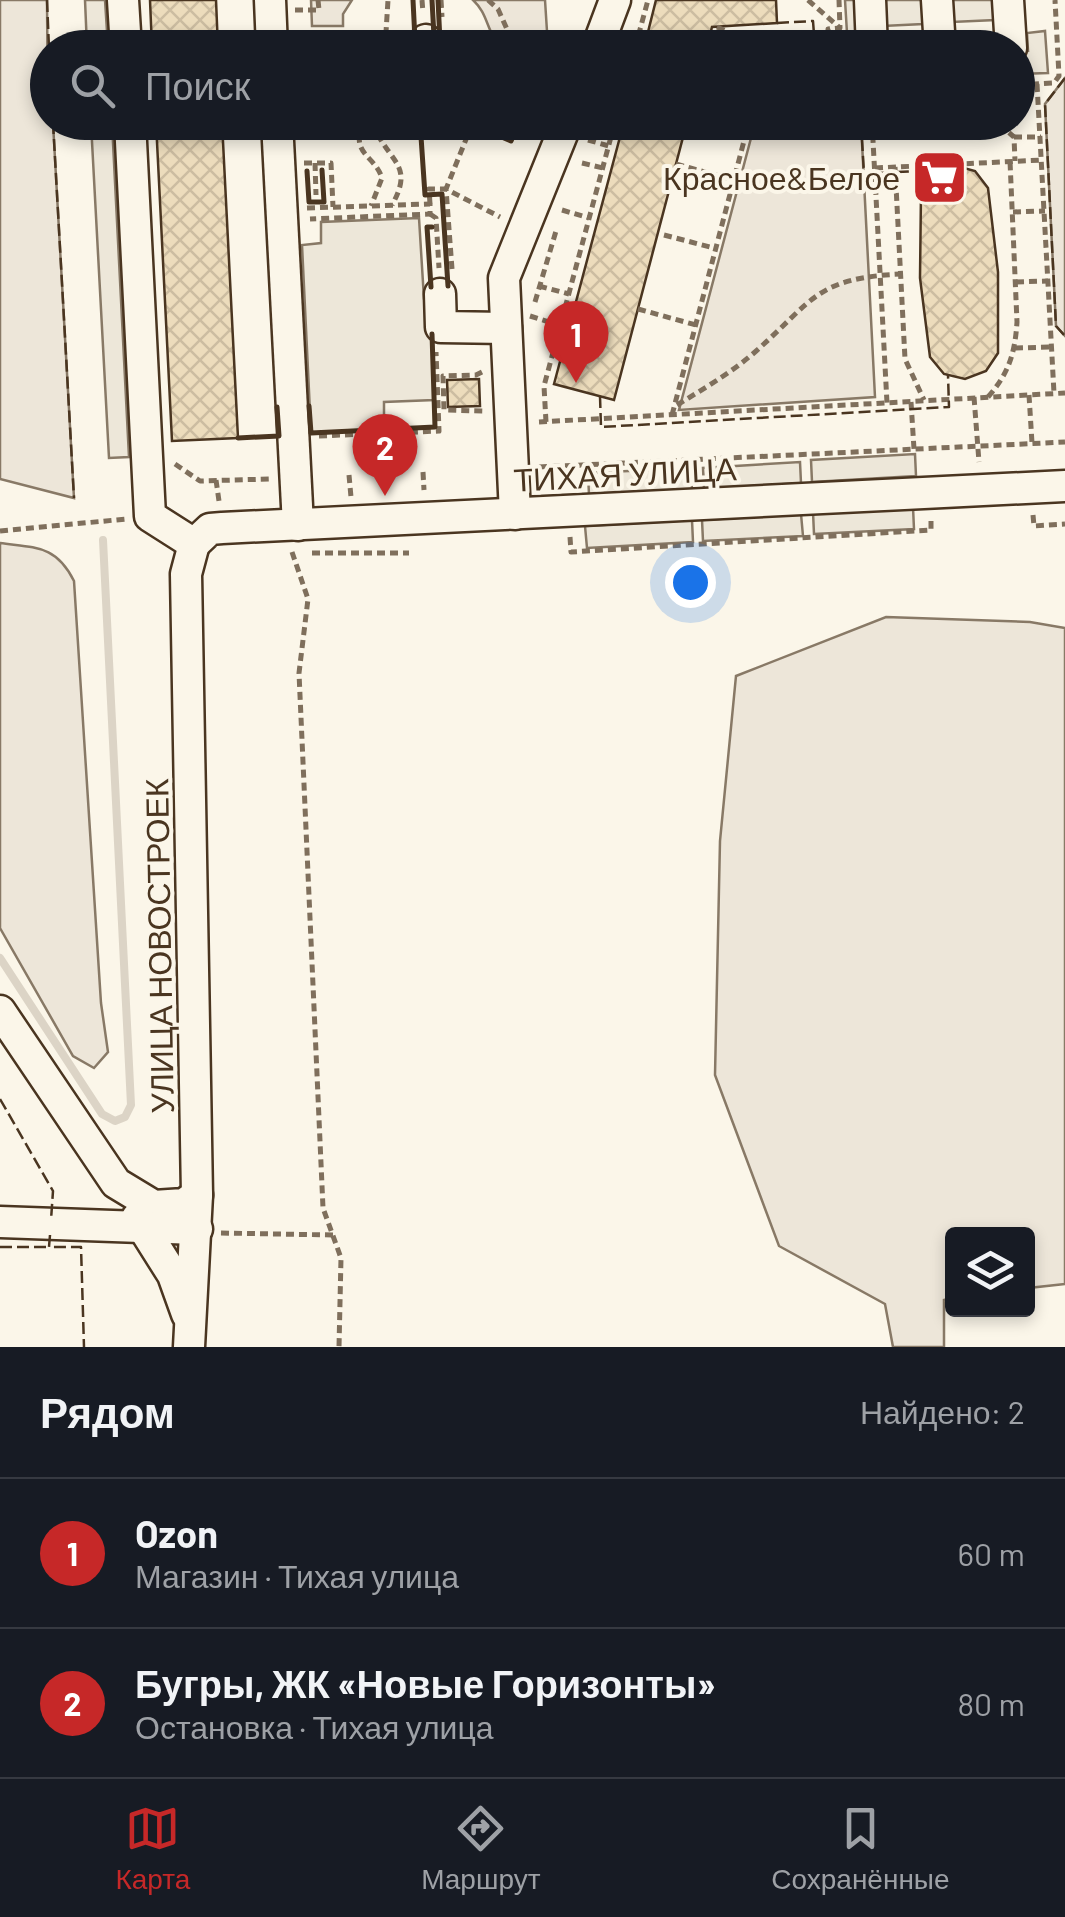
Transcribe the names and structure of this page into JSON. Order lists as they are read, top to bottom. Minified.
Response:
{"streets":{"street":["ТИХАЯ УЛИЦА","УЛИЦА НОВОСТРОЕК"]},"crossings":[["ТИХАЯ УЛИЦА","УЛИЦА НОВОСТРОЕК"]],"places":{"supermarket":["Красное&Белое"]},"page":{"search":"Поиск","pins":["1","2"],"heading":["Рядом","Найдено: 2"],"list":[{"mark":"1","name":"Ozon","note":"Магазин · Тихая улица","value":"60 m"},{"mark":"2","name":"Бугры, ЖК «Новые Горизонты»","note":"Остановка · Тихая улица","value":"80 m"}],"nav":["Карта","Маршрут","Сохранённые"]}}
